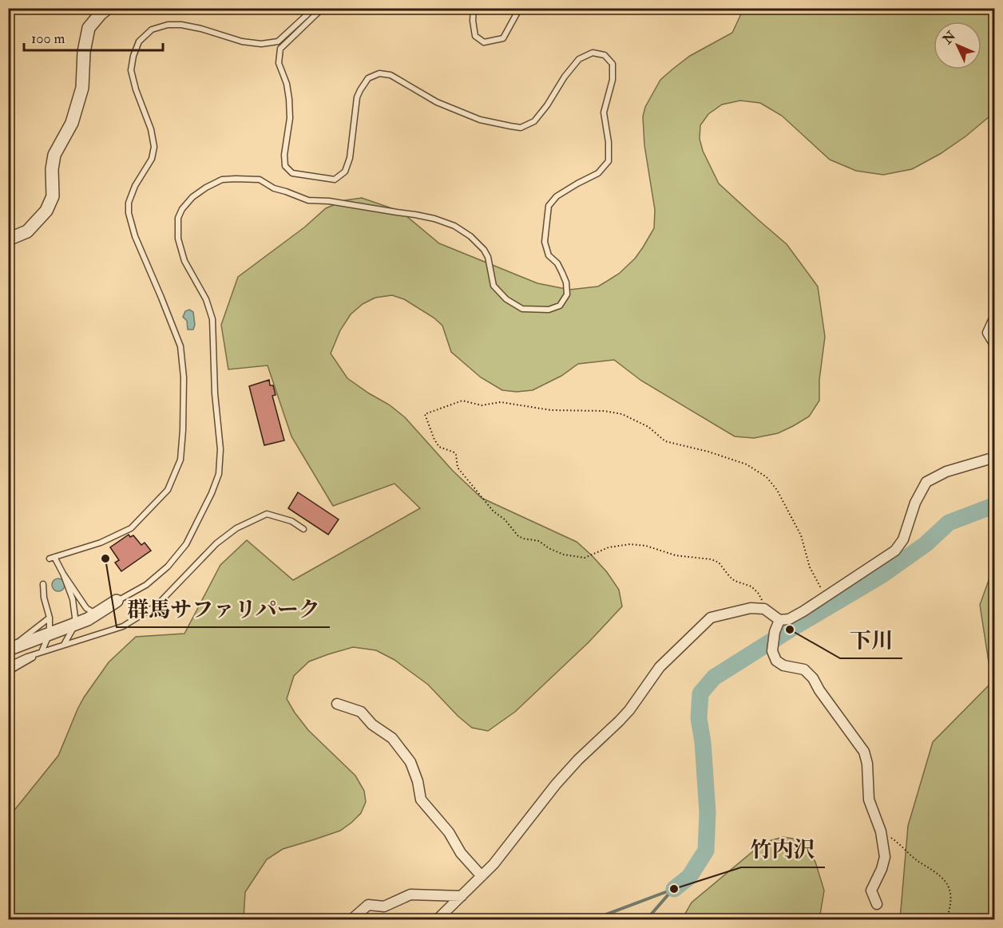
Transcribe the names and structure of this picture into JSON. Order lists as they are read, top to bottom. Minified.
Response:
{"places":["群馬サファリパーク","下川","竹内沢"],"scale_bar":"100 m","north":"top left"}
